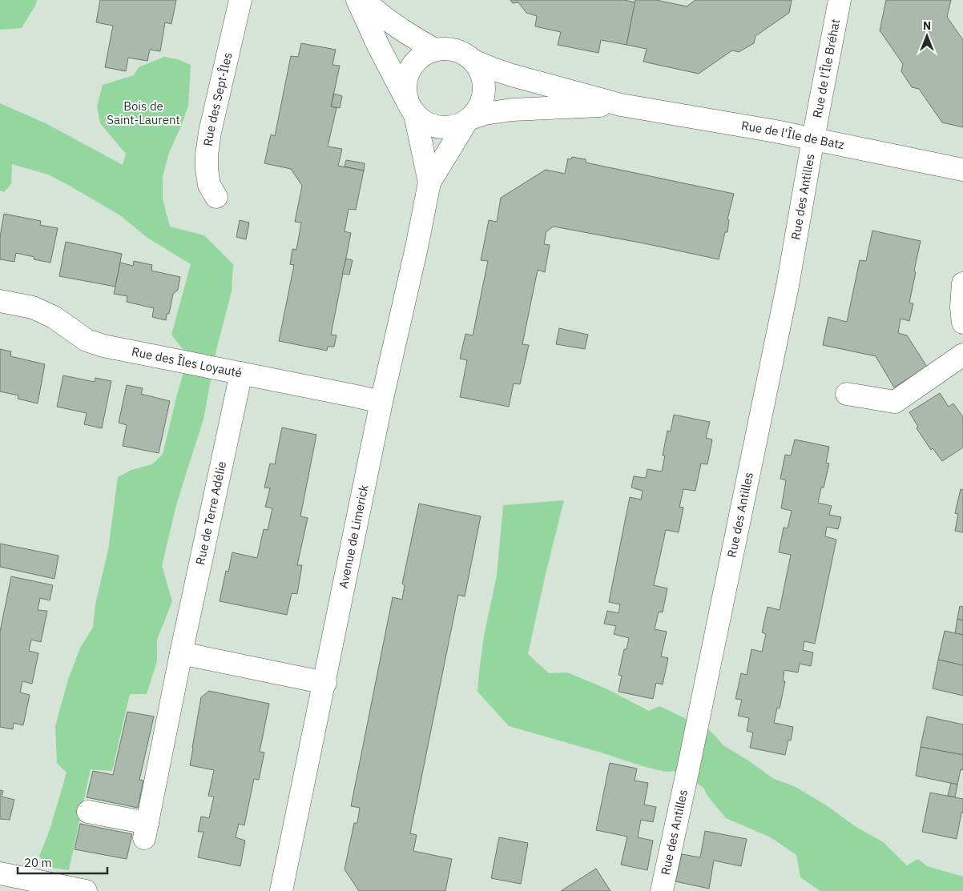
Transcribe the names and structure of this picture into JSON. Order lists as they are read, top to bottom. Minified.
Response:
{"streets":{"street":["Rue de l'Île Bréhat","Rue des Sept-Îles","Rue de l'Île de Batz","Rue des Antilles","Rue des Îles Loyauté","Rue de Terre Adélie","Avenue de Limerick"]},"crossings":[["Rue de l'Île Bréhat","Rue de l'Île de Batz"],["Rue de l'Île Bréhat","Rue des Antilles"],["Rue de l'Île de Batz","Rue des Antilles"],["Rue de l'Île de Batz","Avenue de Limerick"],["Rue des Îles Loyauté","Rue de Terre Adélie"],["Rue des Îles Loyauté","Avenue de Limerick"]],"parks":["Bois de Saint-Laurent"],"scale_bar":"20 m","north":"top"}
